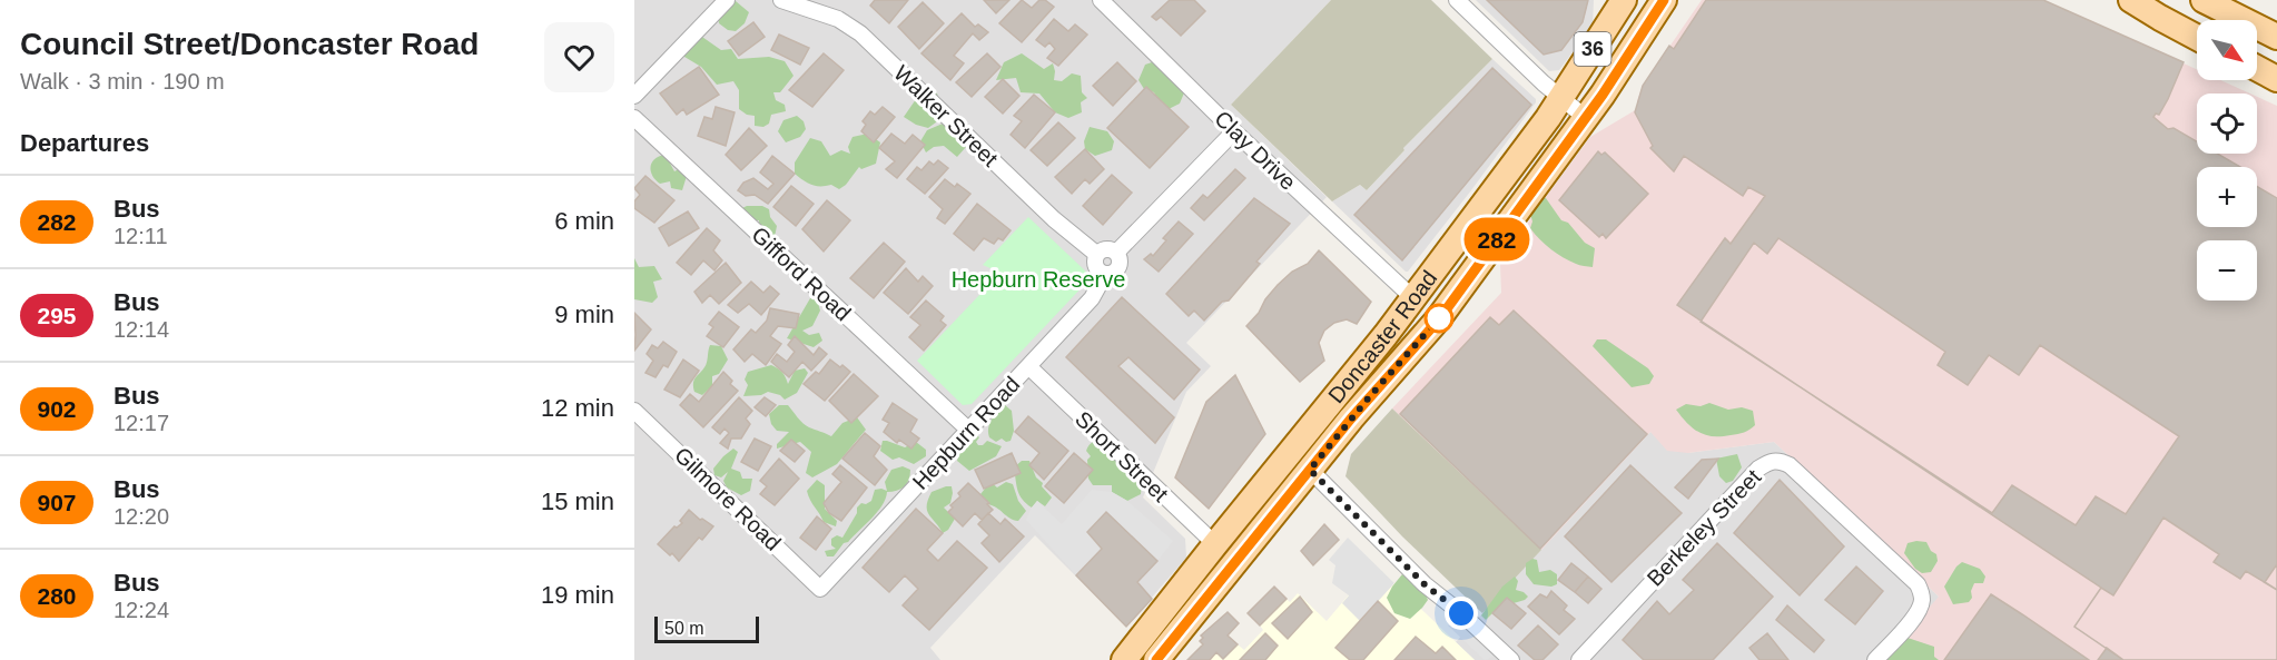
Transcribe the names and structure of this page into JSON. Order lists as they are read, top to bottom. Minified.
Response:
{"streets":{"main road":["36","Doncaster Road"],"street":["Walker Street","Clay Drive","Gifford Road","Hepburn Road","Short Street","Gilmore Road","Berkeley Street"]},"crossings":[["Walker Street","Hepburn Road"],["Clay Drive","Doncaster Road"],["Gifford Road","Hepburn Road"],["Doncaster Road","Short Street"],["Hepburn Road","Short Street"],["Hepburn Road","Gilmore Road"]],"parks":["Hepburn Reserve"],"lines":["bus line 282"],"scale_bar":"50 m","north":"bottom right","page":{"heading":[["Council Street/Doncaster Road","Walk · 3 min · 190 m"],"Departures"],"on_map":"282","map_buttons":["+","−"],"list":[{"mark":"282","name":"Bus","note":"12:11","value":"6 min"},{"mark":"295","name":"Bus","note":"12:14","value":"9 min"},{"mark":"902","name":"Bus","note":"12:17","value":"12 min"},{"mark":"907","name":"Bus","note":"12:20","value":"15 min"},{"mark":"280","name":"Bus","note":"12:24","value":"19 min"}],"scale":"50 m"}}
